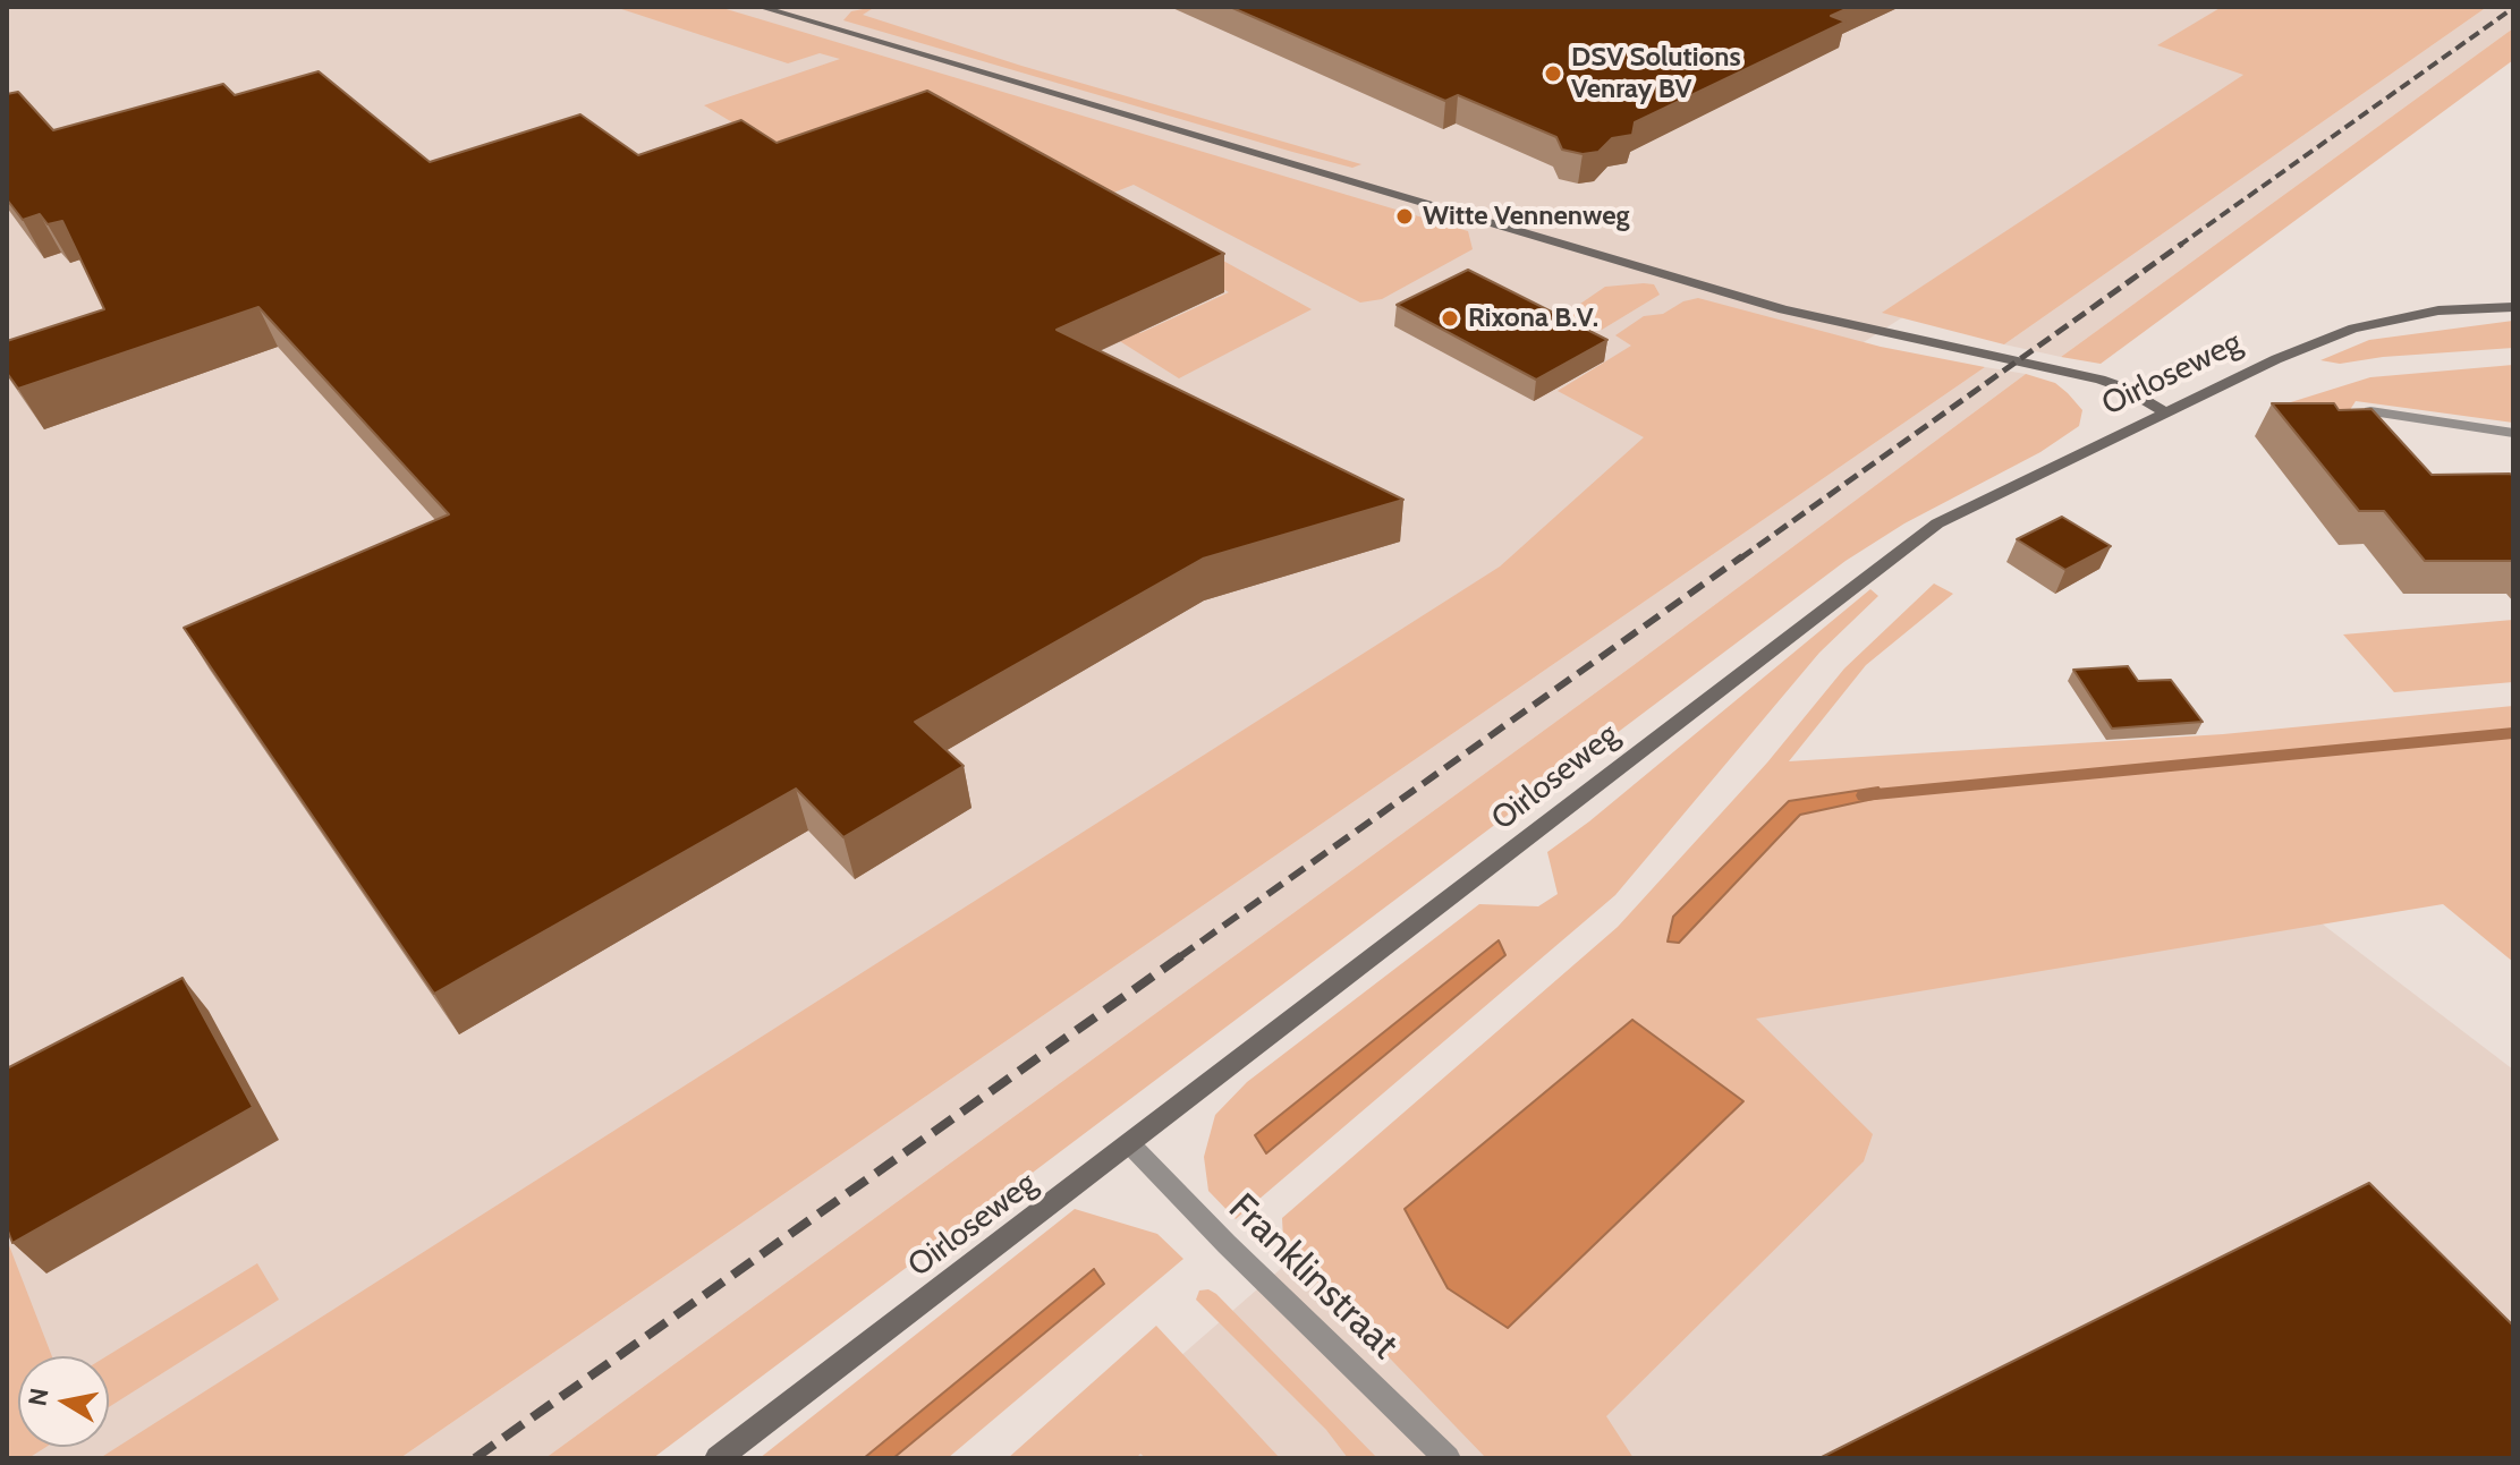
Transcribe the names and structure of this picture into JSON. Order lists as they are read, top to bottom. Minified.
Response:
{"streets":{"street":["Oirloseweg","Franklinstraat"]},"crossings":[["Oirloseweg","Franklinstraat"]],"places":["DSV Solutions Venray BV","Witte Vennenweg","Rixona B.V."],"north":"left"}
